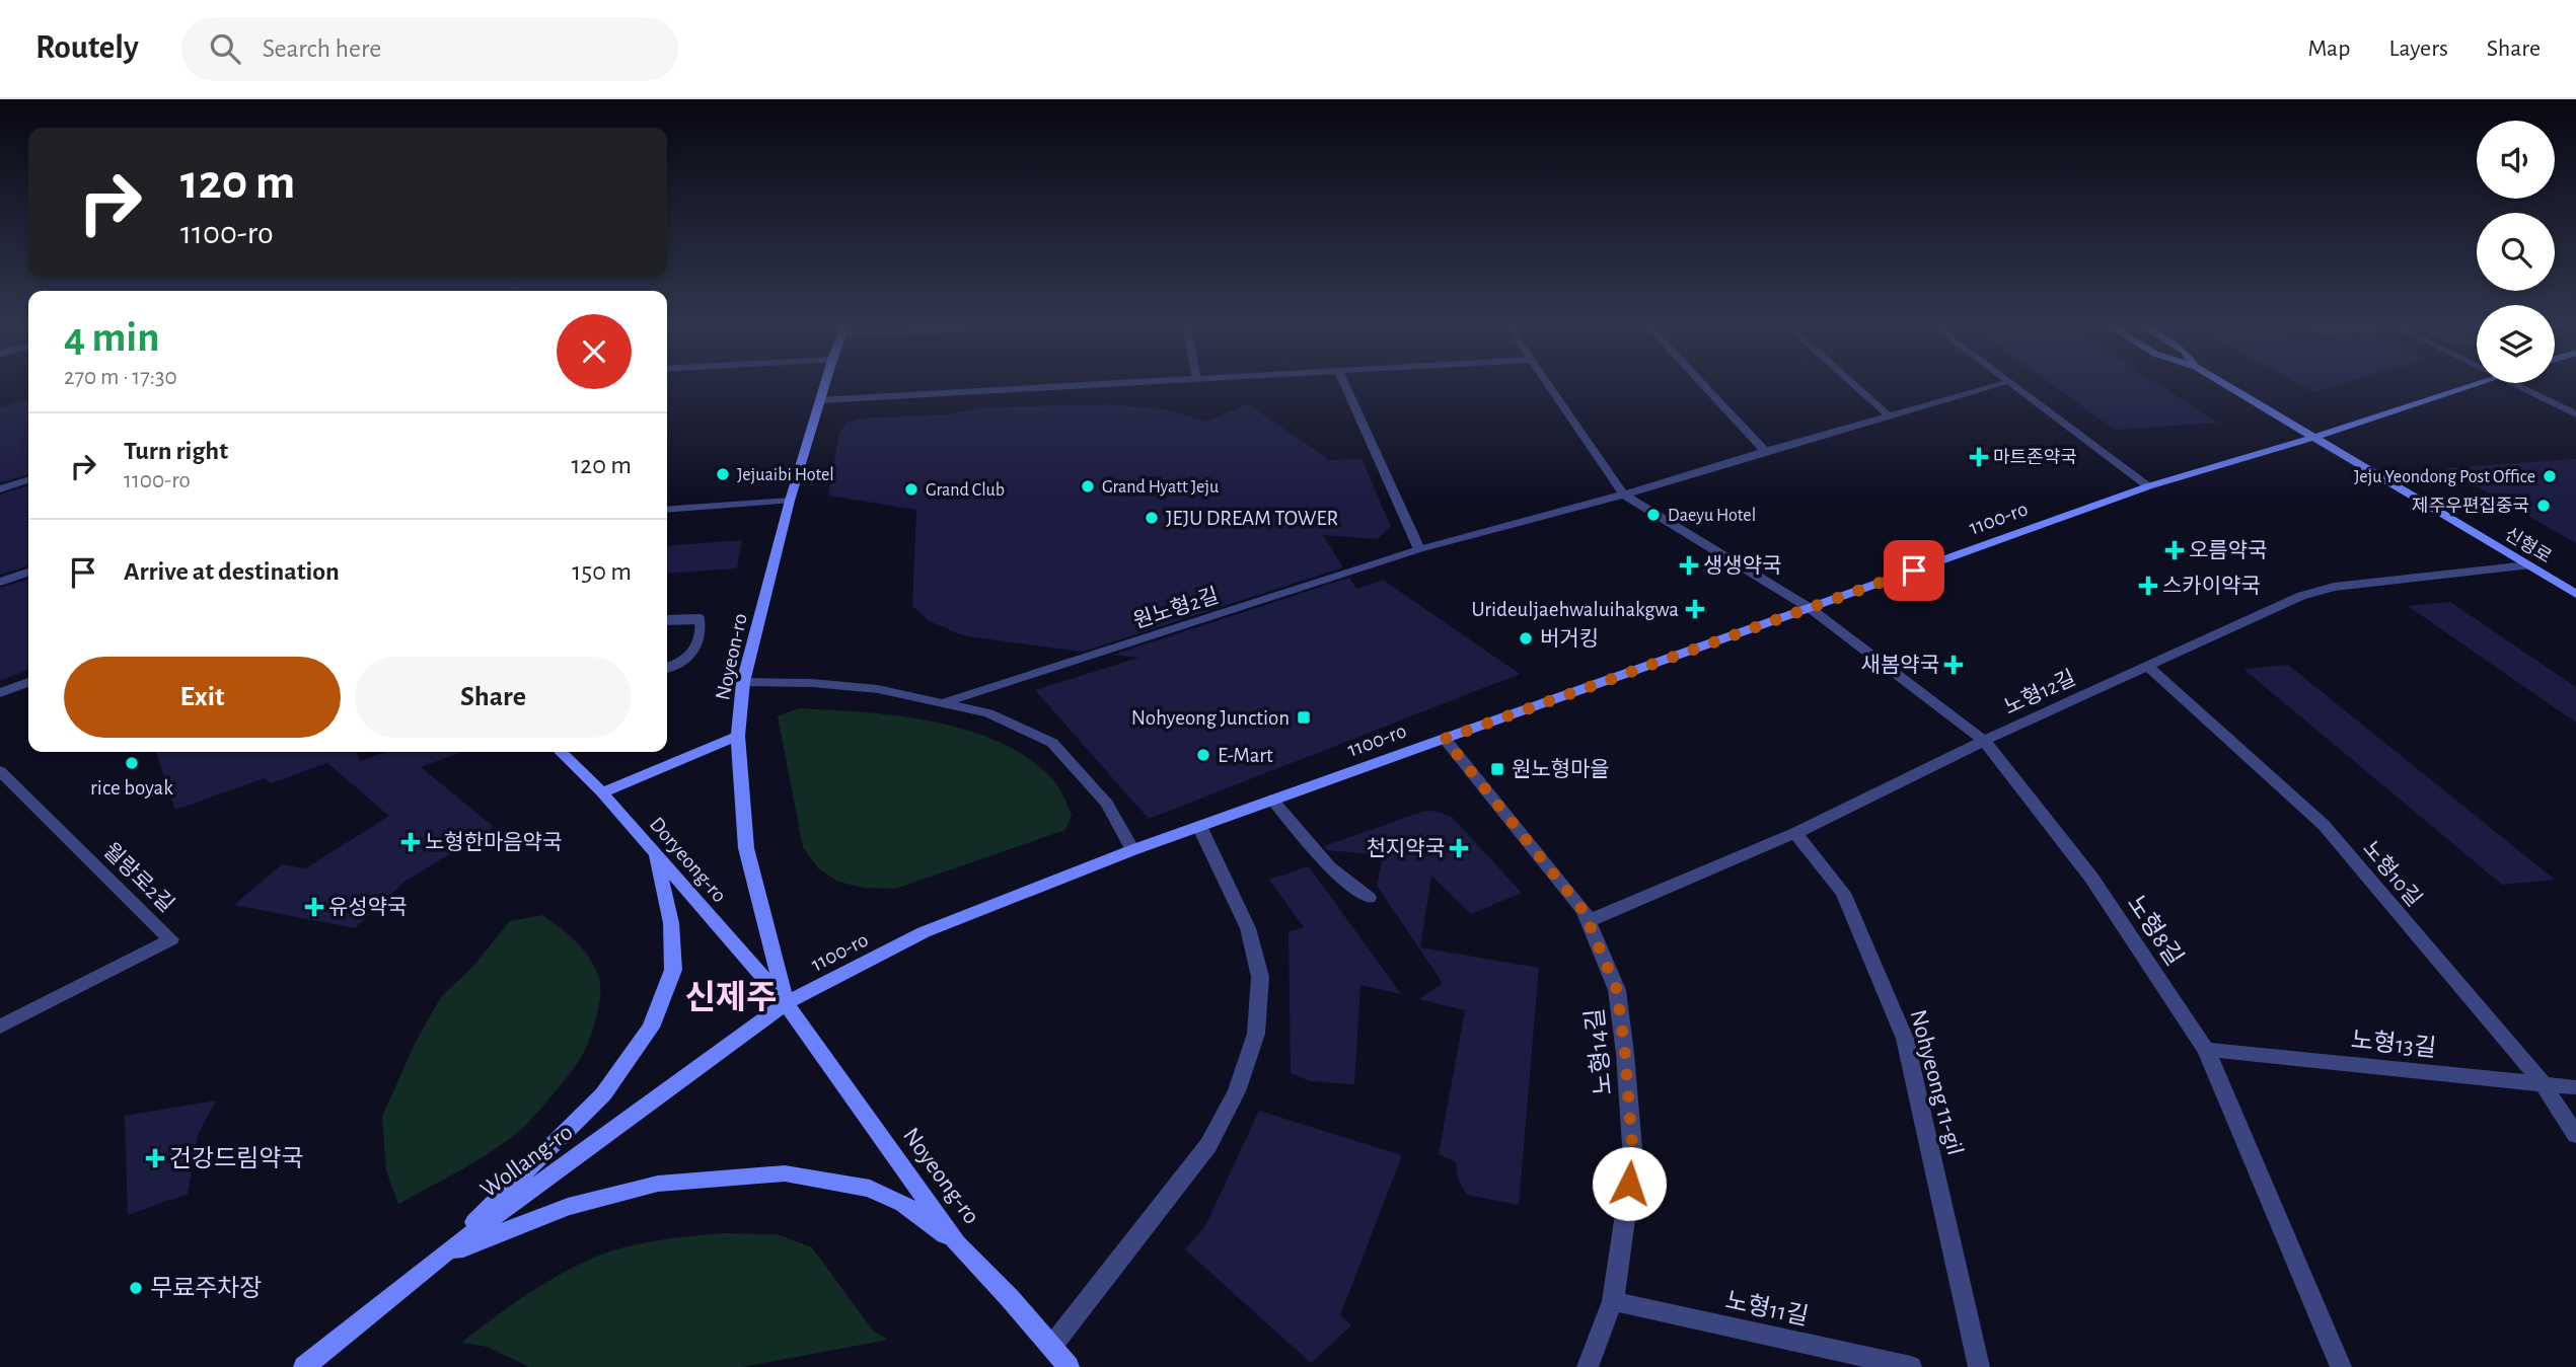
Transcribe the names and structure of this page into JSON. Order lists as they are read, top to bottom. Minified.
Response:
{"streets":{"main road":["1100-ro","신형로","Noyeon-ro","Doryeong-ro","Wollang-ro","Noyeong-ro"],"street":["원노형2길","노형12길","노형10길","월랑로2길","노형8길","노형13길","노형14길","Nohyeong 11-gil","노형11길"]},"crossings":[["1100-ro","신형로"],["1100-ro","Noyeon-ro"],["1100-ro","Doryeong-ro"],["1100-ro","노형8길"],["1100-ro","노형14길"],["1100-ro","Wollang-ro"],["1100-ro","Noyeong-ro"],["신형로","노형12길"],["원노형2길","노형8길"],["Noyeon-ro","Doryeong-ro"],["Noyeon-ro","Wollang-ro"],["Noyeon-ro","Noyeong-ro"],["노형12길","노형10길"],["노형12길","노형8길"],["노형12길","노형14길"],["노형12길","Nohyeong 11-gil"],["Doryeong-ro","Wollang-ro"],["Doryeong-ro","Noyeong-ro"],["노형10길","노형13길"],["노형8길","노형13길"],["노형14길","노형11길"],["Wollang-ro","Noyeong-ro"]],"districts":["신제주"],"places":{"health":["마트존약국","오름약국","생생약국","스카이약국","Urideuljaehwaluihakgwa","새봄약국","노형한마음약국","천지약국","유성약국","건강드림약국"],"other":["Jejuaibi Hotel","Jeju Yeondong Post Office","Grand Hyatt Jeju","Grand Club","제주우편집중국","Daeyu Hotel","JEJU DREAM TOWER","버거킹","E-Mart","rice boyak","무료주차장"],"transit":["Nohyeong Junction","원노형마을"]},"page":{"header":"Routely","search":"Search here","nav":["Map","Layers","Share"],"turn":["120 m","1100-ro"],"heading":["4 min","270 m · 17:30"],"list":[{"name":"Turn right","note":"1100-ro","value":"120 m"},{"name":"Arrive at destination","value":"150 m"}],"buttons":["Exit","Share"]}}
